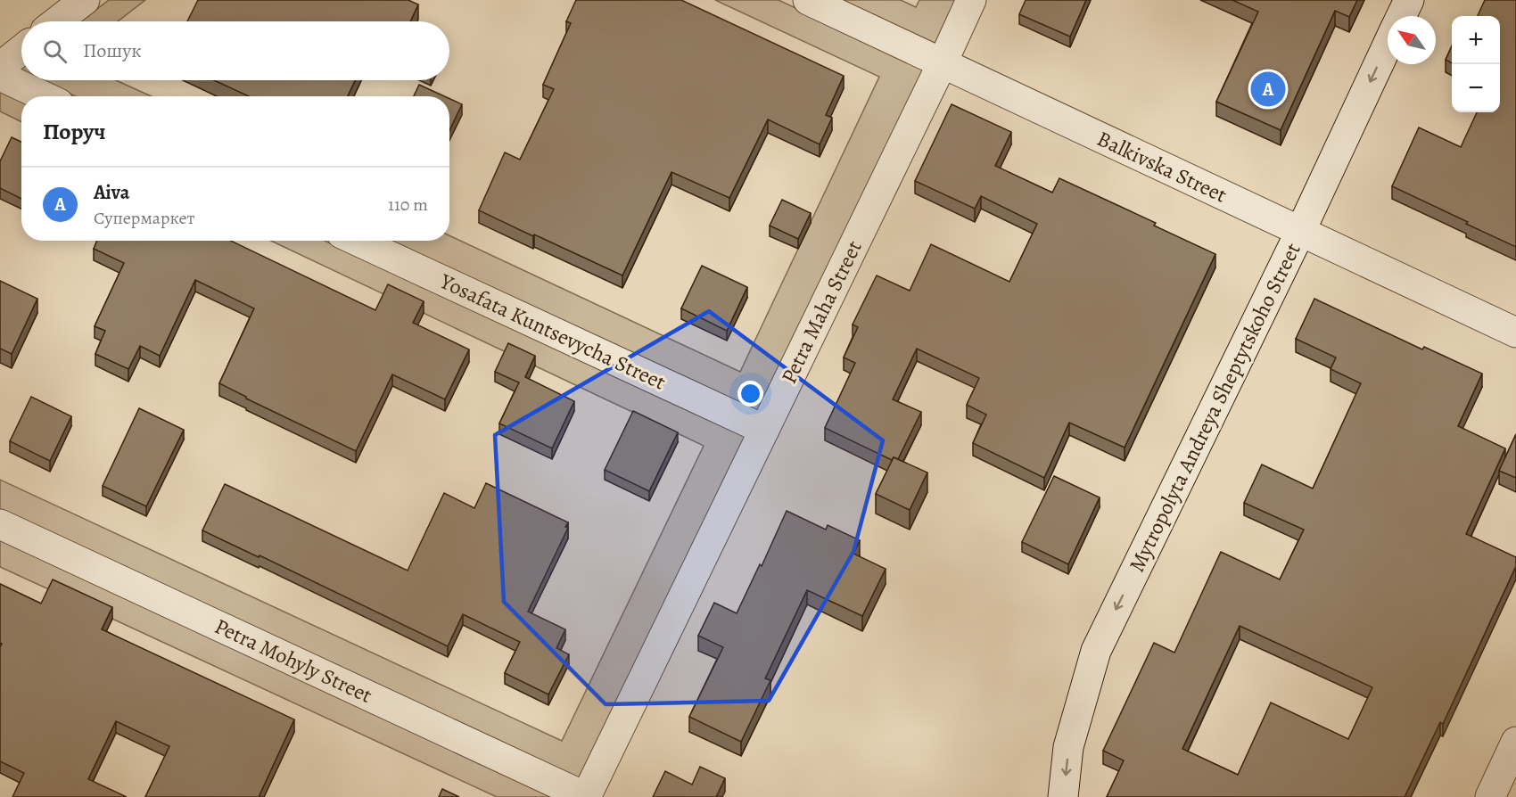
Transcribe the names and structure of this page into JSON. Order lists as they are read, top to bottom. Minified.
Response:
{"streets":{"street":["Balkivska Street","Petra Maha Street","Yosafata Kuntsevycha Street","Mytropolyta Andreya Sheptytskoho Street","Petra Mohyly Street"]},"crossings":[["Balkivska Street","Petra Maha Street"],["Balkivska Street","Mytropolyta Andreya Sheptytskoho Street"],["Petra Maha Street","Yosafata Kuntsevycha Street"],["Petra Maha Street","Petra Mohyly Street"]],"one_way":["Mytropolyta Andreya Sheptytskoho Street"],"north":"top left","page":{"map_buttons":["+","−"],"search":"Пошук","pins":"A","heading":"Поруч","list":[{"mark":"A","name":"Aiva","note":"Супермаркет","value":"110 m"}]}}
